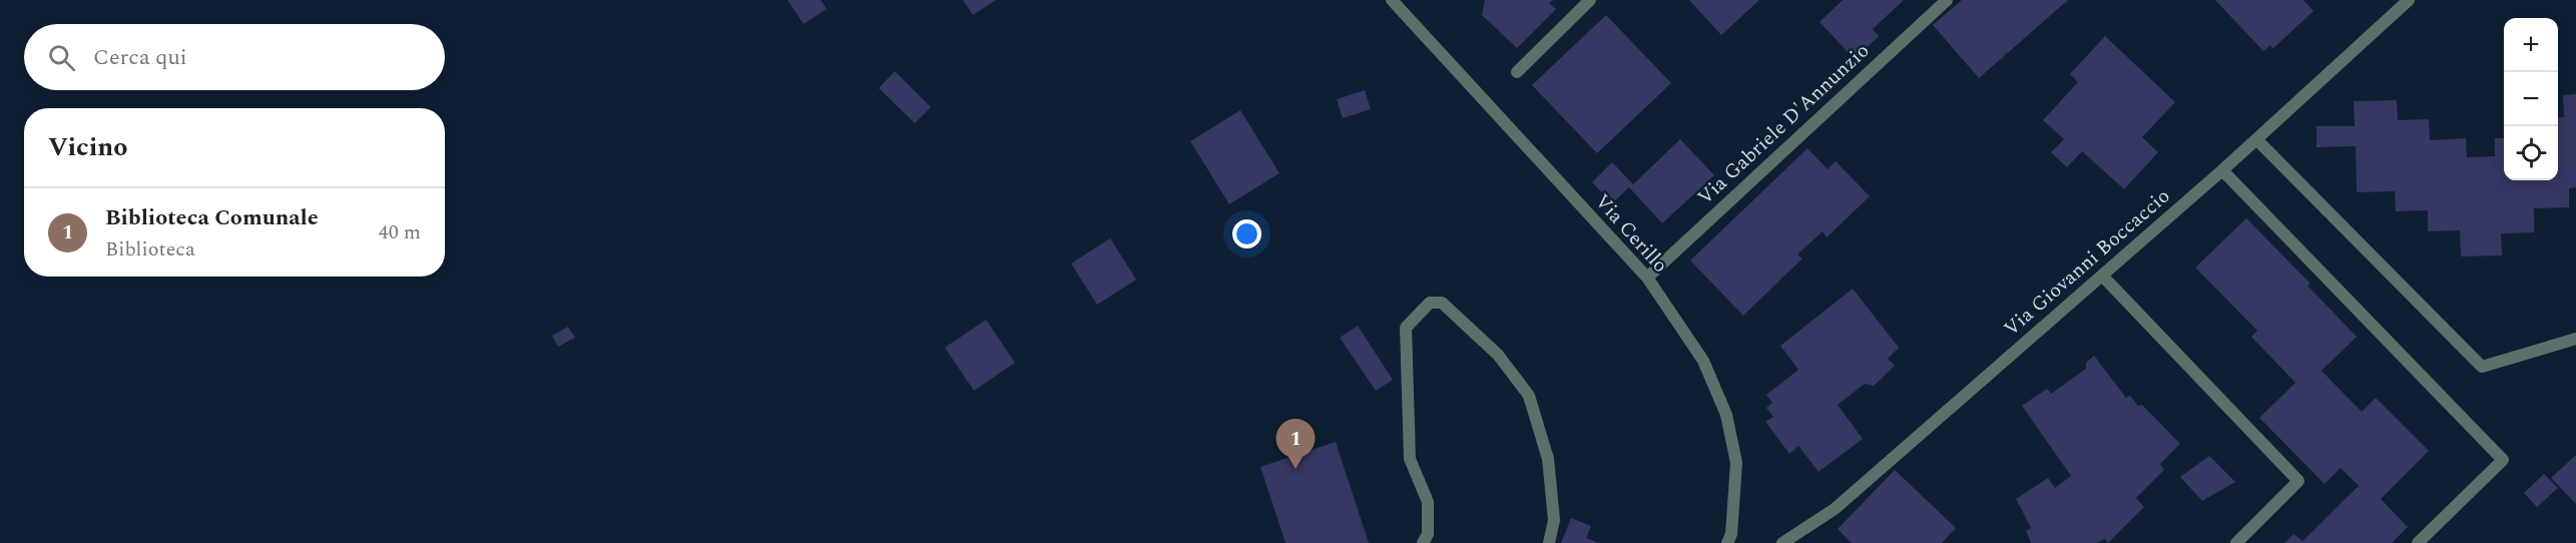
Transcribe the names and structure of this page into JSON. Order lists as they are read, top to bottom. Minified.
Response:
{"streets":{"street":["Via Gabriele D'Annunzio","Via Cerillo","Via Giovanni Boccaccio"]},"crossings":[["Via Gabriele D'Annunzio","Via Cerillo"]],"page":{"map_buttons":["+","−"],"search":"Cerca qui","heading":"Vicino","list":[{"mark":"1","name":"Biblioteca Comunale","note":"Biblioteca","value":"40 m"}],"pins":"1"}}
